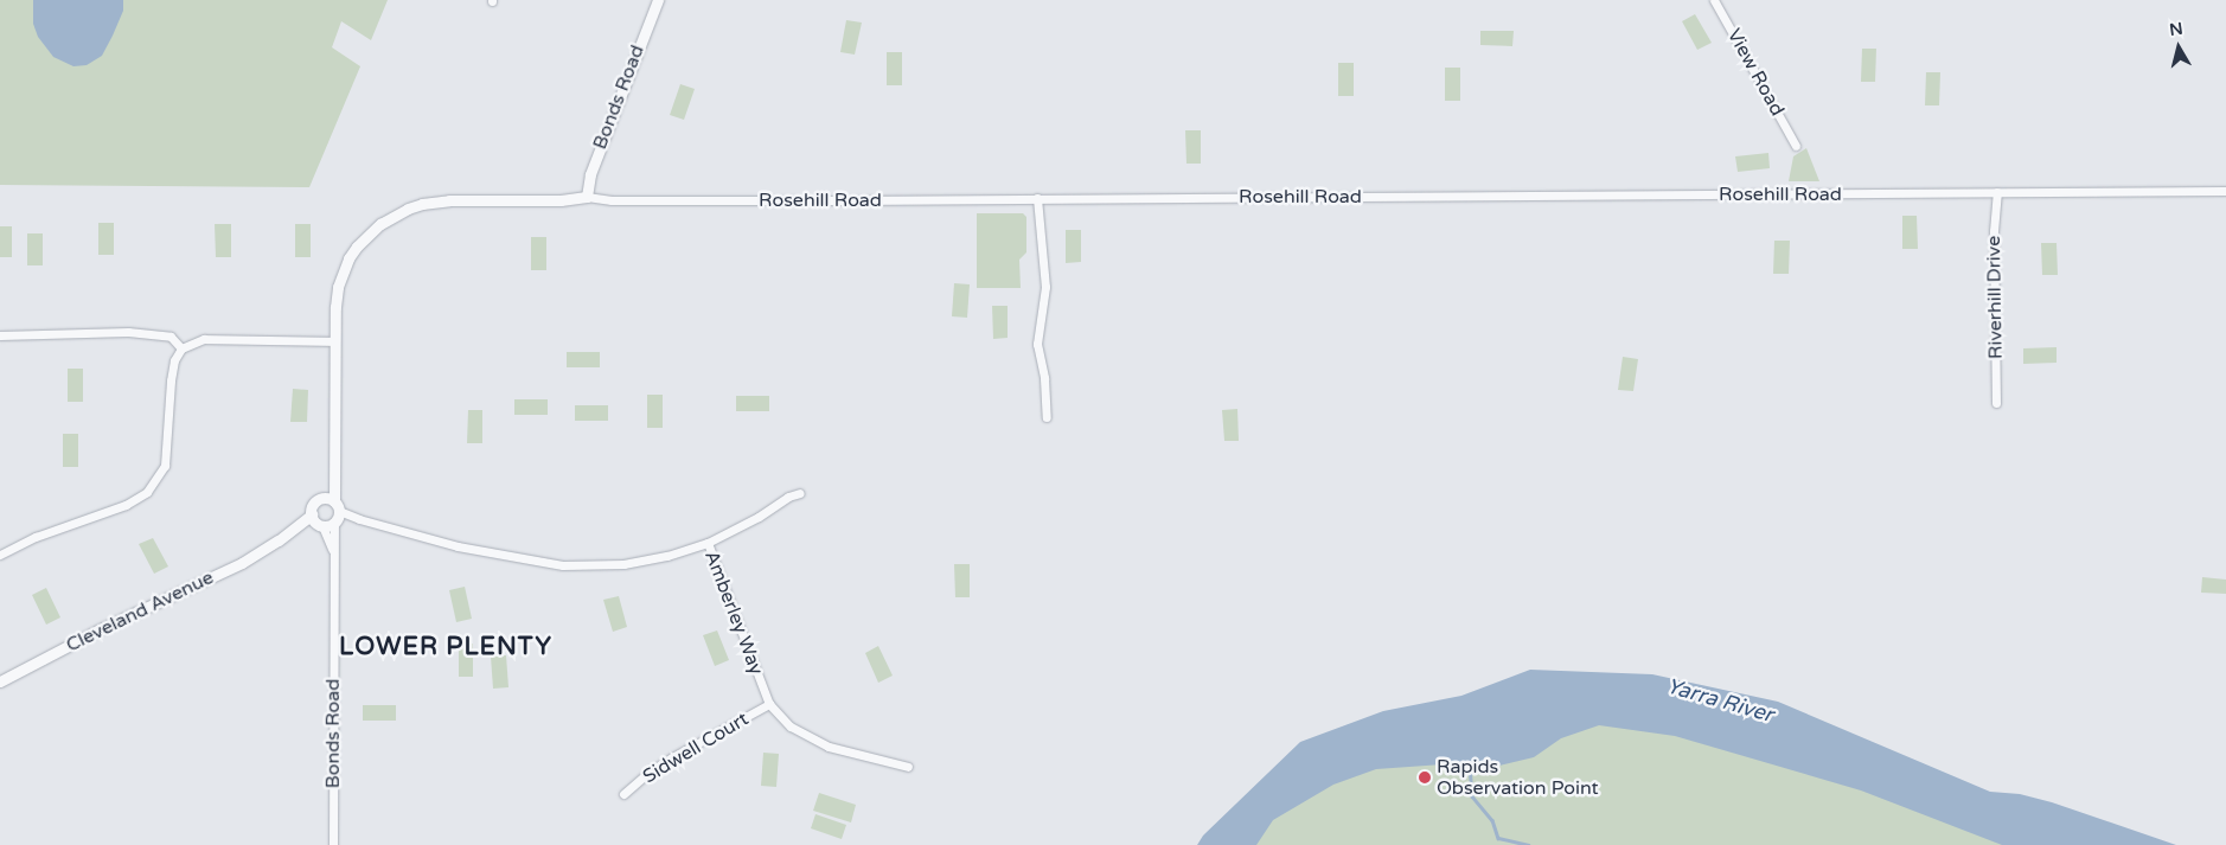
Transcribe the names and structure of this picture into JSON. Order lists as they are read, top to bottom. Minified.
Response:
{"streets":{"street":["View Road","Bonds Road","Rosehill Road","Riverhill Drive","Cleveland Avenue","Amberley Way","Sidwell Court"]},"crossings":[["Bonds Road","Rosehill Road"],["Bonds Road","Cleveland Avenue"],["Bonds Road","Amberley Way"],["Rosehill Road","Riverhill Drive"],["Cleveland Avenue","Amberley Way"],["Amberley Way","Sidwell Court"]],"districts":["LOWER PLENTY"],"water":["Yarra River"],"places":["Rapids Observation Point"],"north":"top"}
